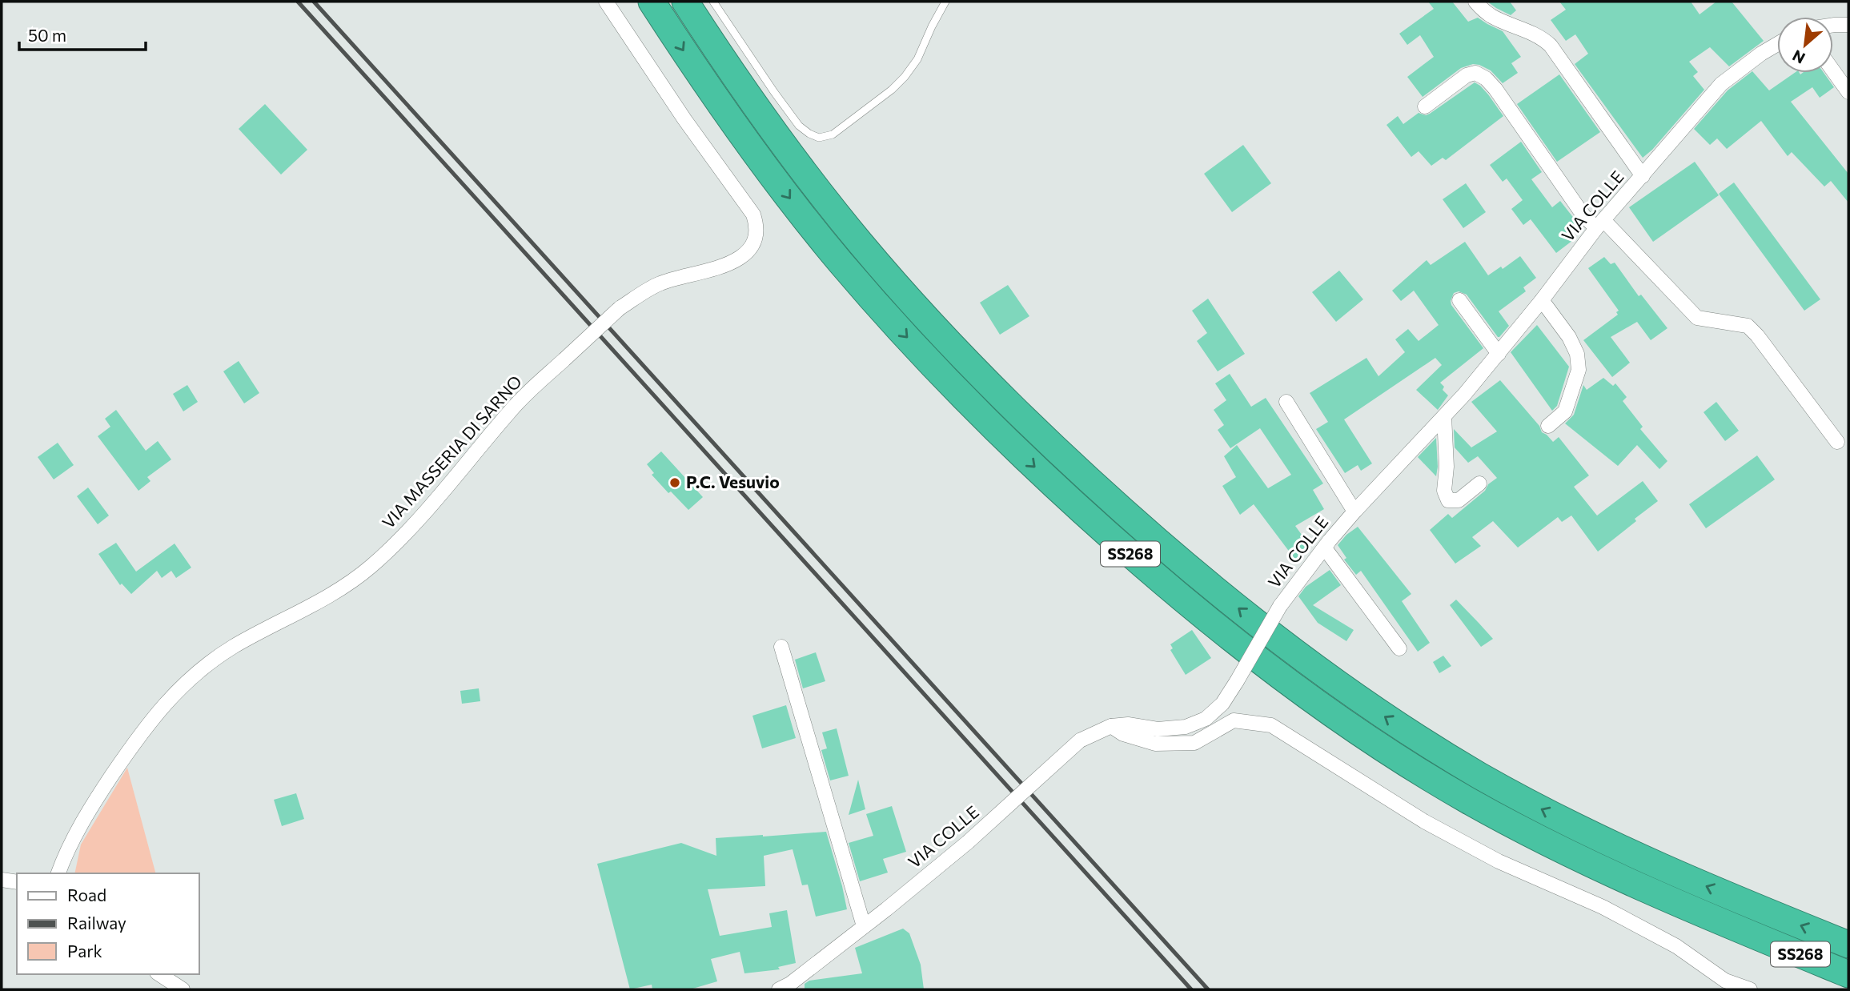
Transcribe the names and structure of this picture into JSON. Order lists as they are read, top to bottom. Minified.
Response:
{"streets":{"highway":["SS268"],"street":["VIA COLLE","VIA MASSERIA DI SARNO"]},"places":["P.C. Vesuvio"],"legend":["Road","Railway","Park"],"scale_bar":"50 m","north":"bottom left"}
